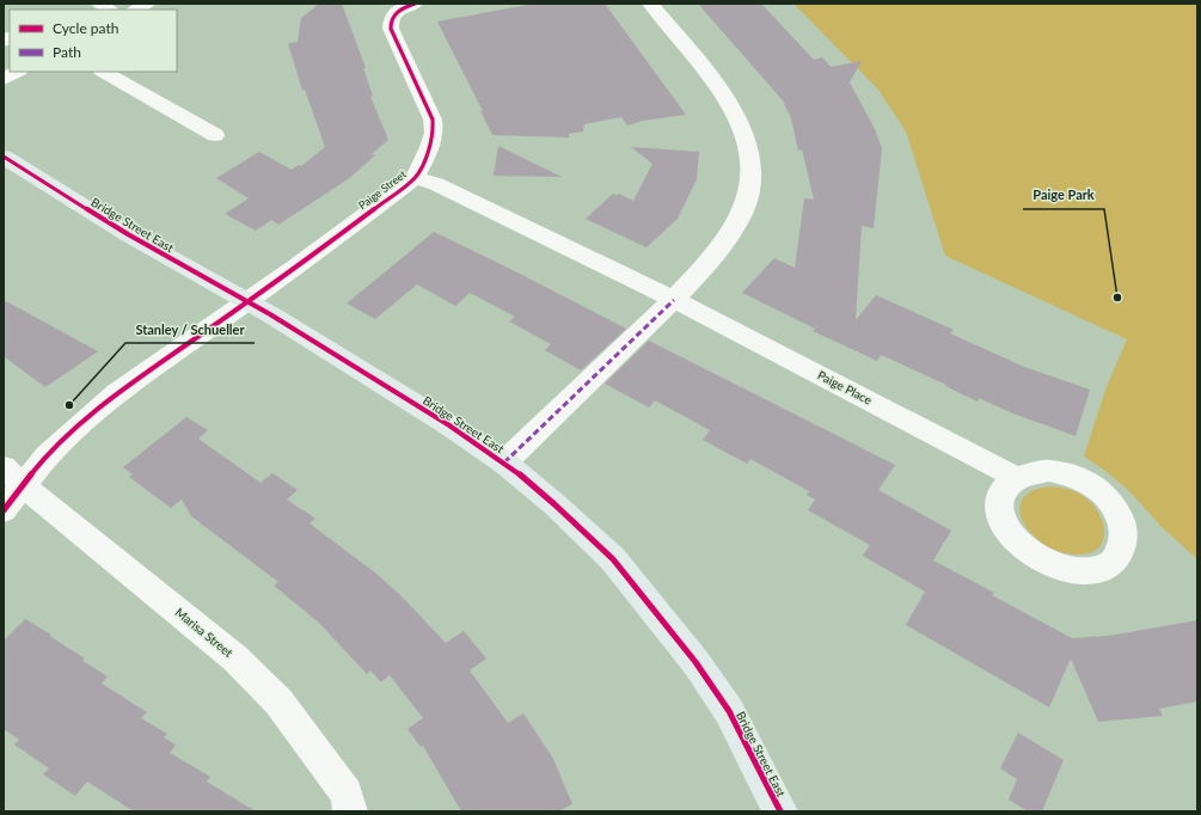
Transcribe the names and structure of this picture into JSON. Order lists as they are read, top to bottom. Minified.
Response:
{"streets":{"main road":["Bridge Street East"],"street":["Paige Street","Paige Place","Marisa Street"]},"crossings":[["Paige Street","Bridge Street East"],["Paige Street","Paige Place"],["Paige Street","Marisa Street"]],"places":["Paige Park","Stanley / Schueller"],"legend":["Cycle path","Path"]}
